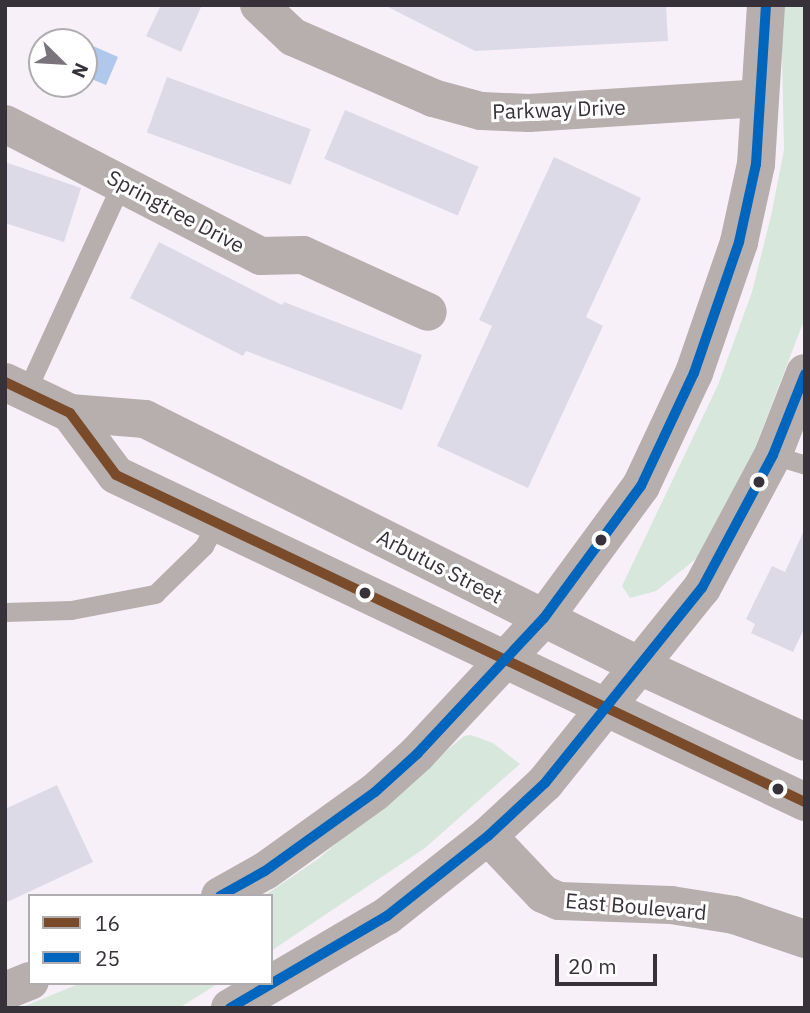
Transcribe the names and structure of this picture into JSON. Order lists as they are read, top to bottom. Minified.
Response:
{"streets":{"main road":["Arbutus Street"],"street":["Parkway Drive","Springtree Drive","East Boulevard"]},"lines":["transit line 25","transit line 16"],"legend":["16","25"],"scale_bar":"20 m","north":"bottom right"}
